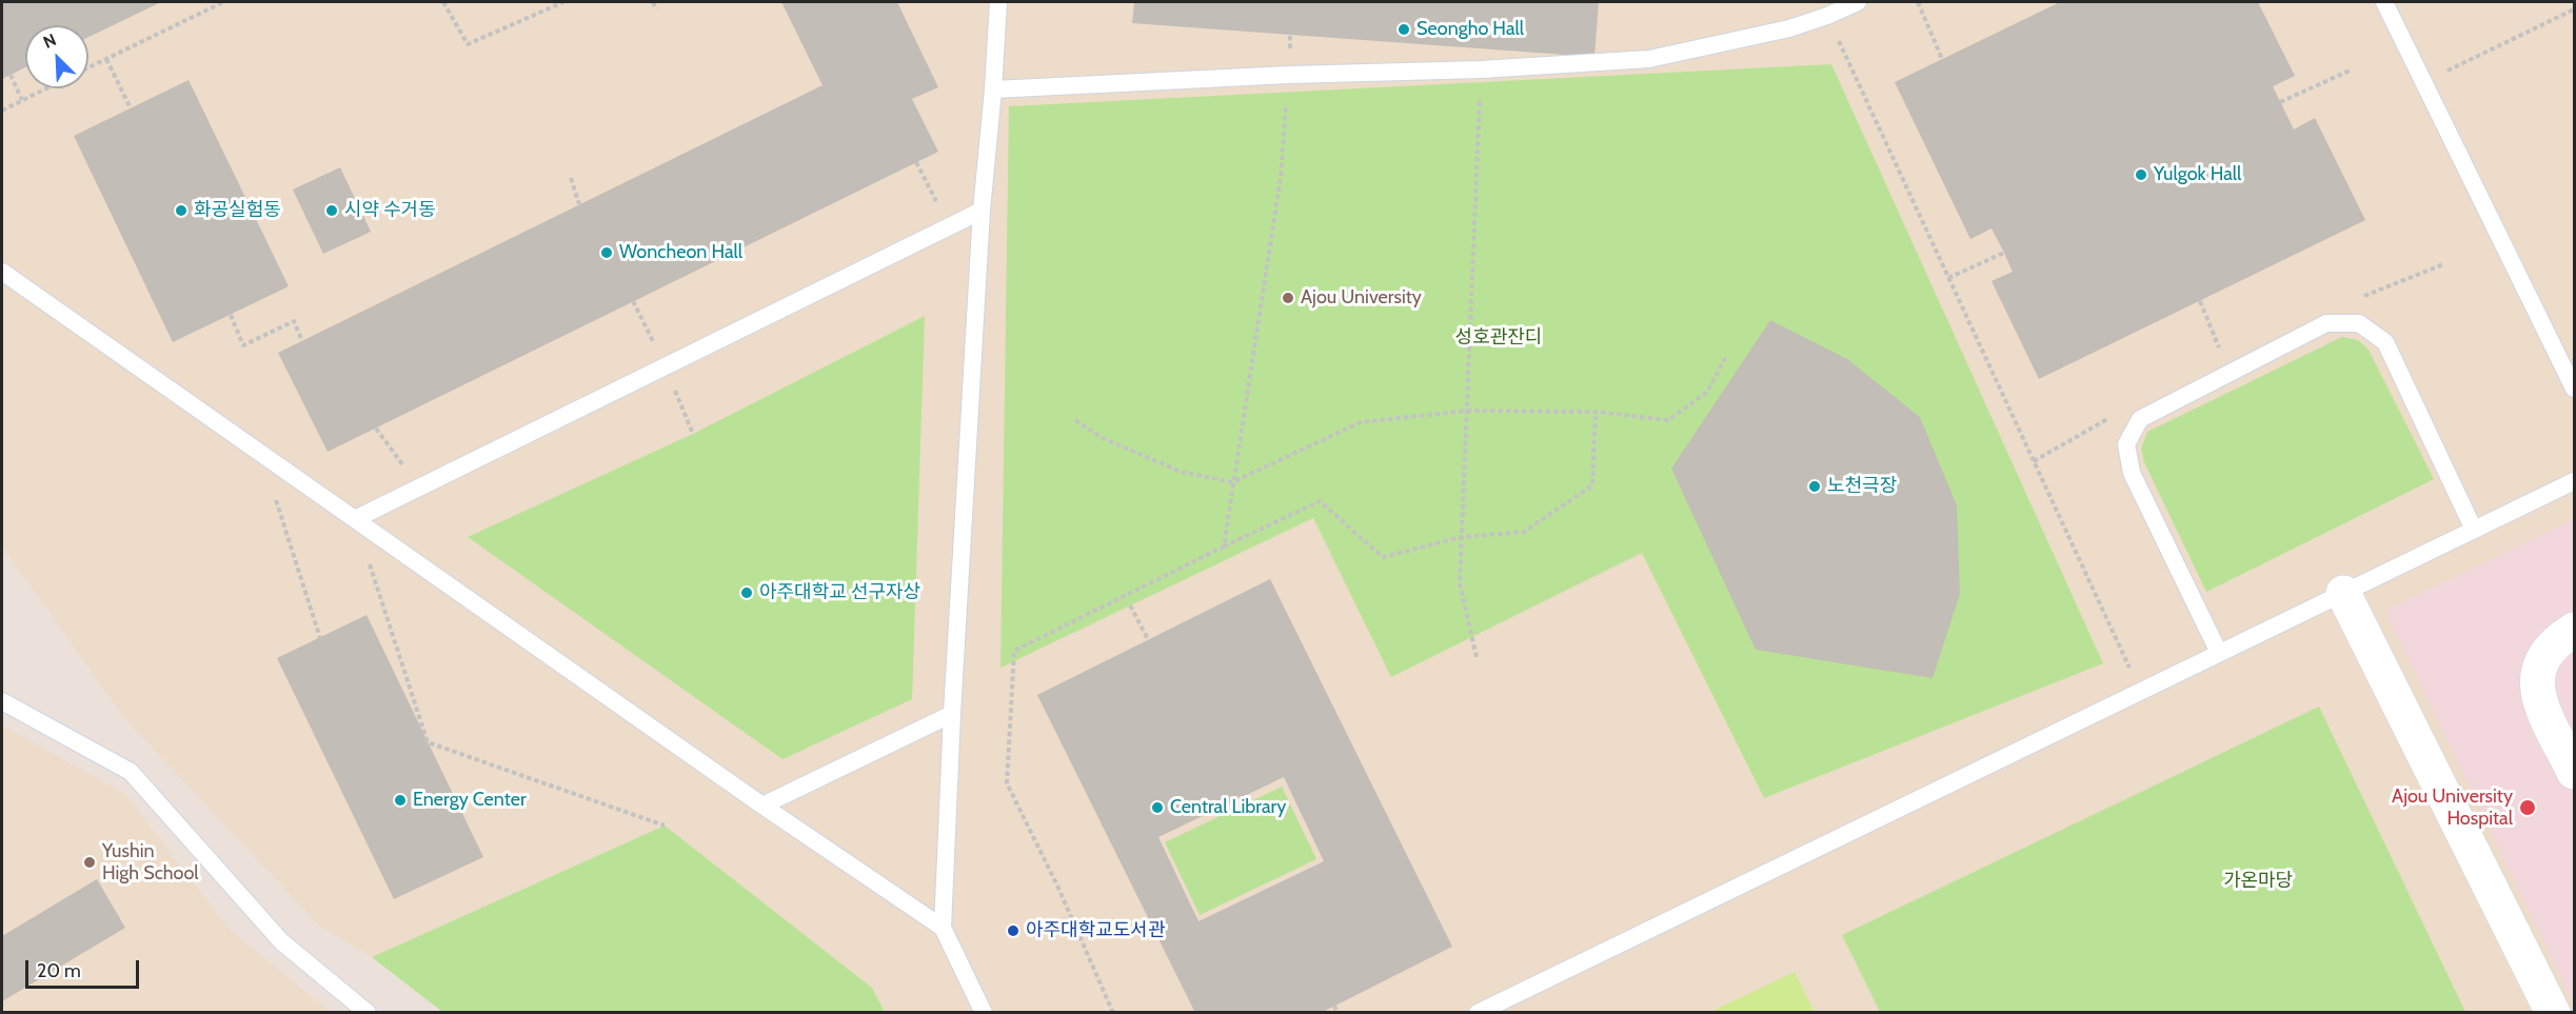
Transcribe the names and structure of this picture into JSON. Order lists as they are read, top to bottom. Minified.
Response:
{"parks":["성호관잔디","가온마당"],"places":["Seongho Hall","Yulgok Hall","화공실험동","시약 수거동","Woncheon Hall","Ajou University","노천극장","아주대학교 선구자상","Energy Center","Central Library","Ajou University Hospital","Yushin High School","아주대학교도서관"],"scale_bar":"20 m","north":"top left"}
